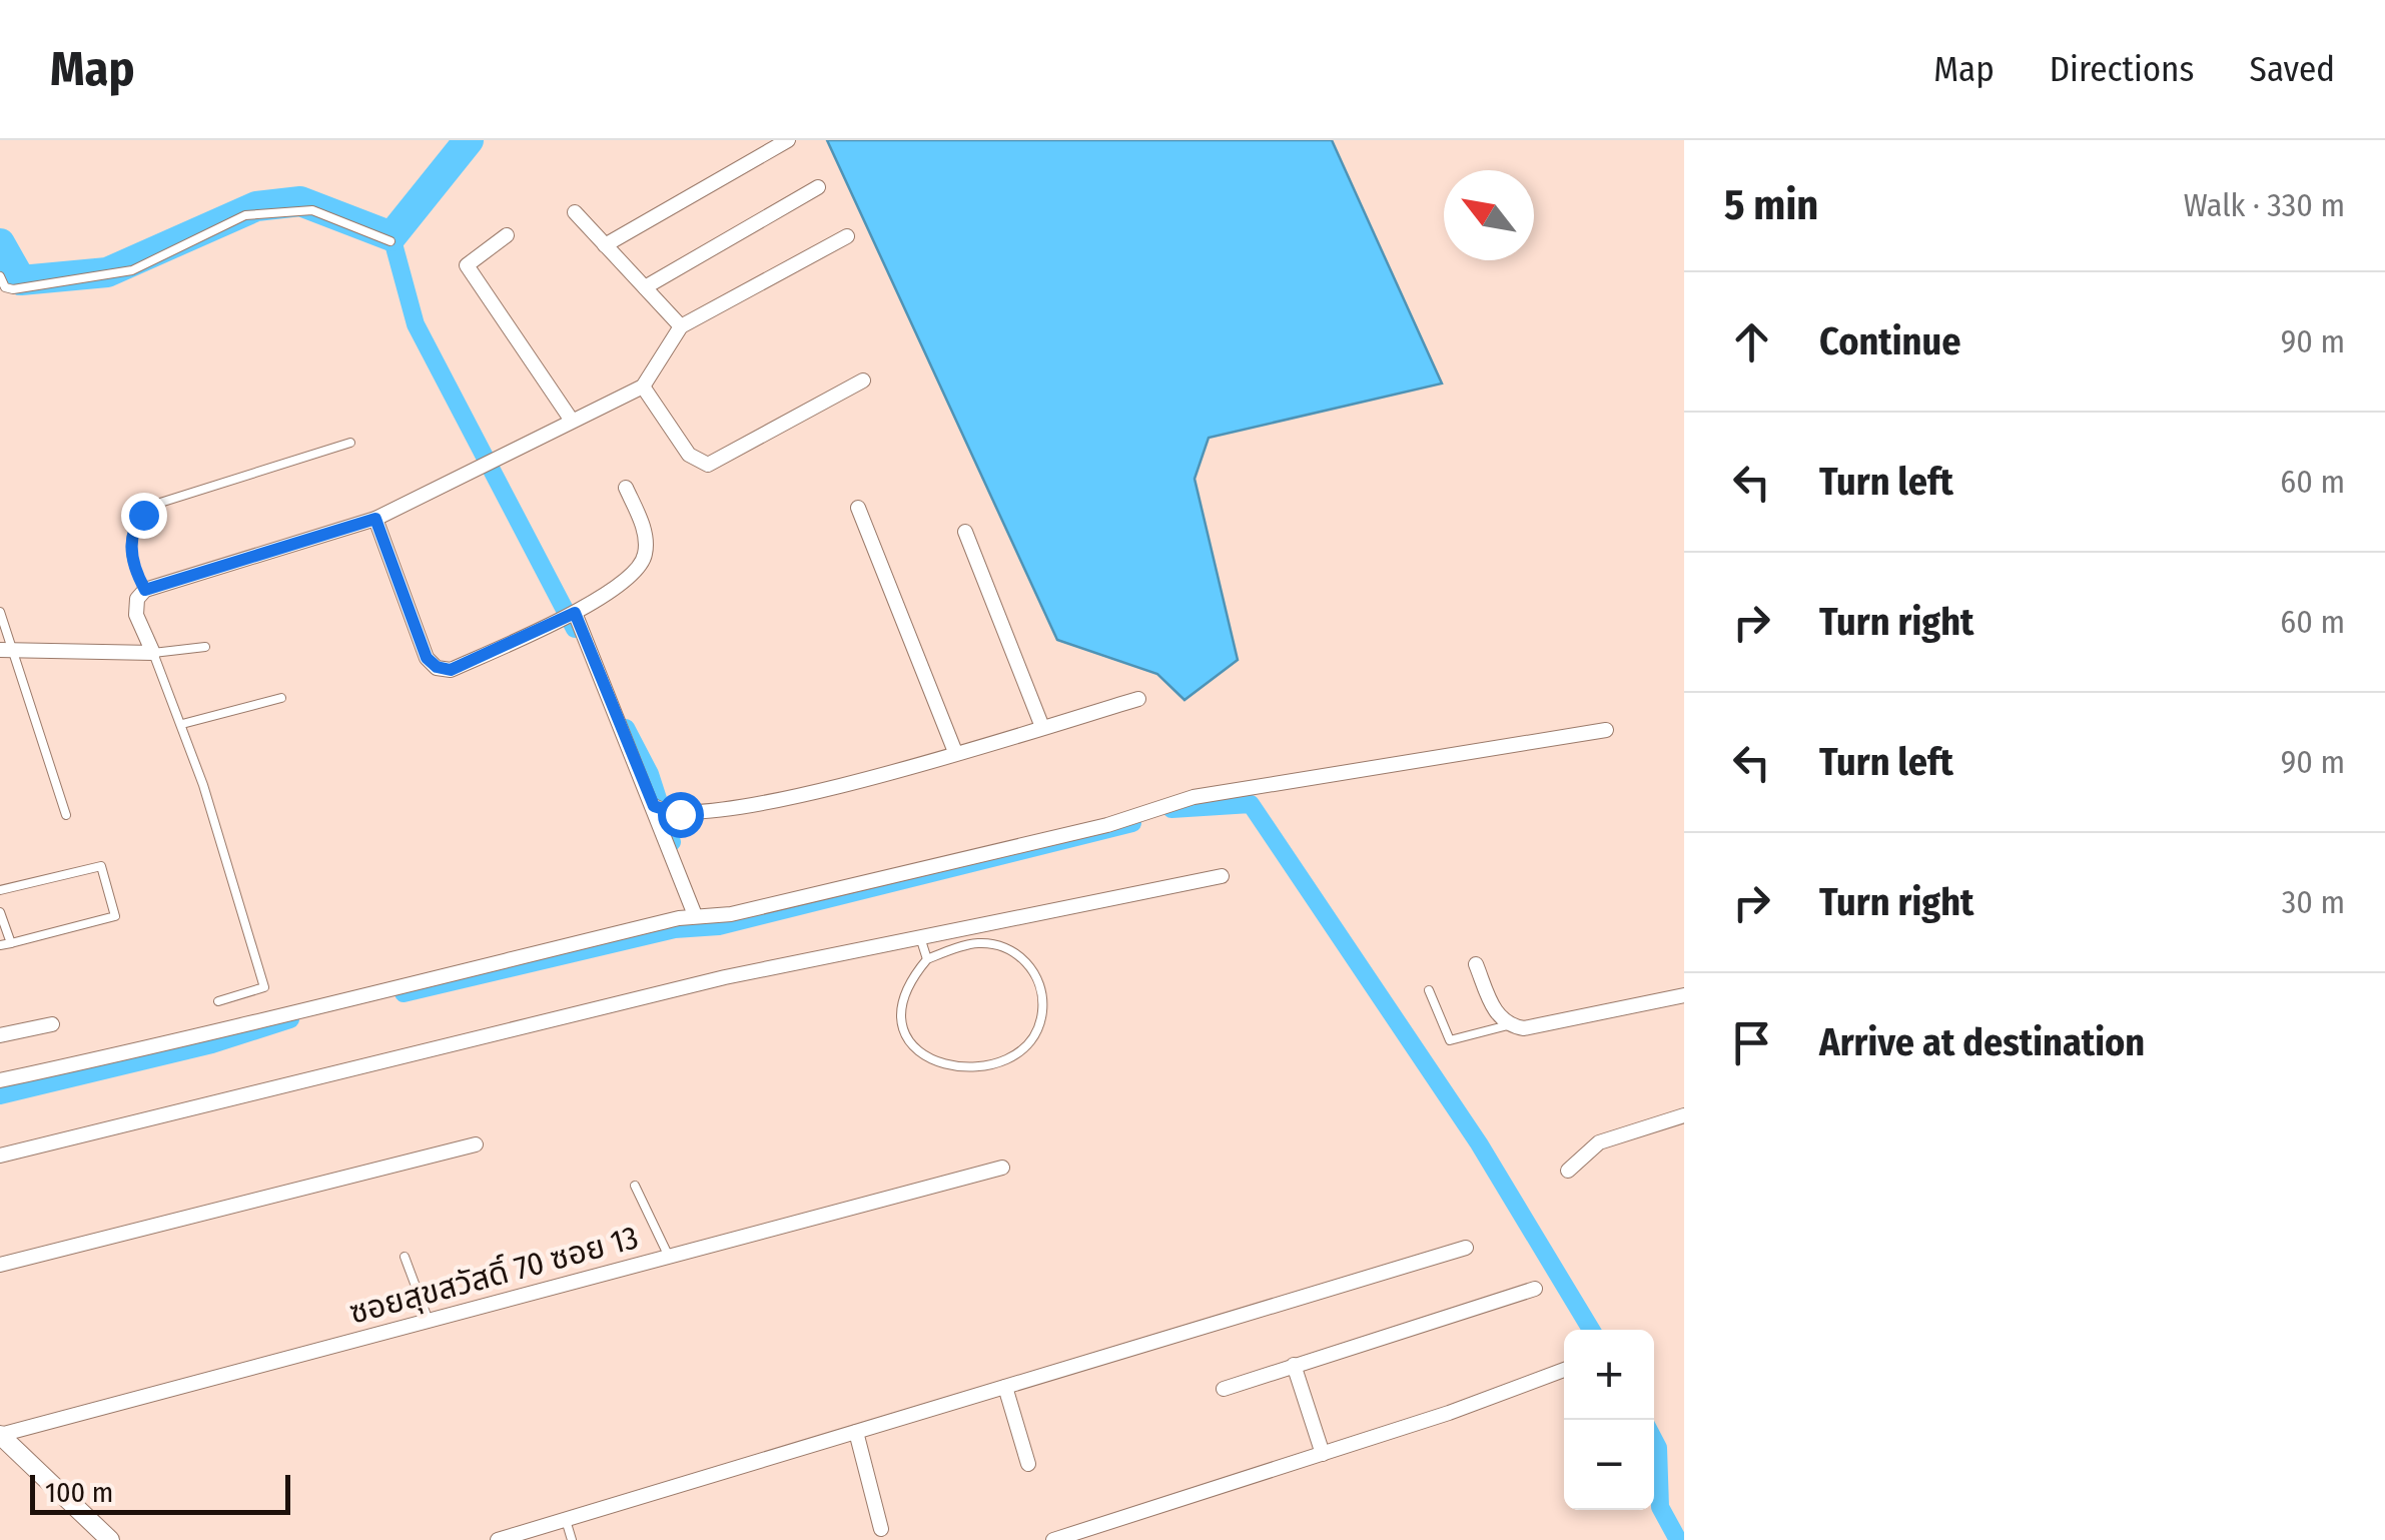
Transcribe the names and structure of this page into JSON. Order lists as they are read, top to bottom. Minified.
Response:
{"streets":{"street":["ซอยสุขสวัสดิ์ 70 ซอย 13"]},"scale_bar":"100 m","north":"top left","page":{"header":"Map","nav":["Map","Directions","Saved"],"heading":["5 min","Walk · 330 m"],"list":[["Continue","90 m"],["Turn left","60 m"],["Turn right","60 m"],["Turn left","90 m"],["Turn right","30 m"],"Arrive at destination"],"map_buttons":["+","−"],"scale":"100 m"}}
